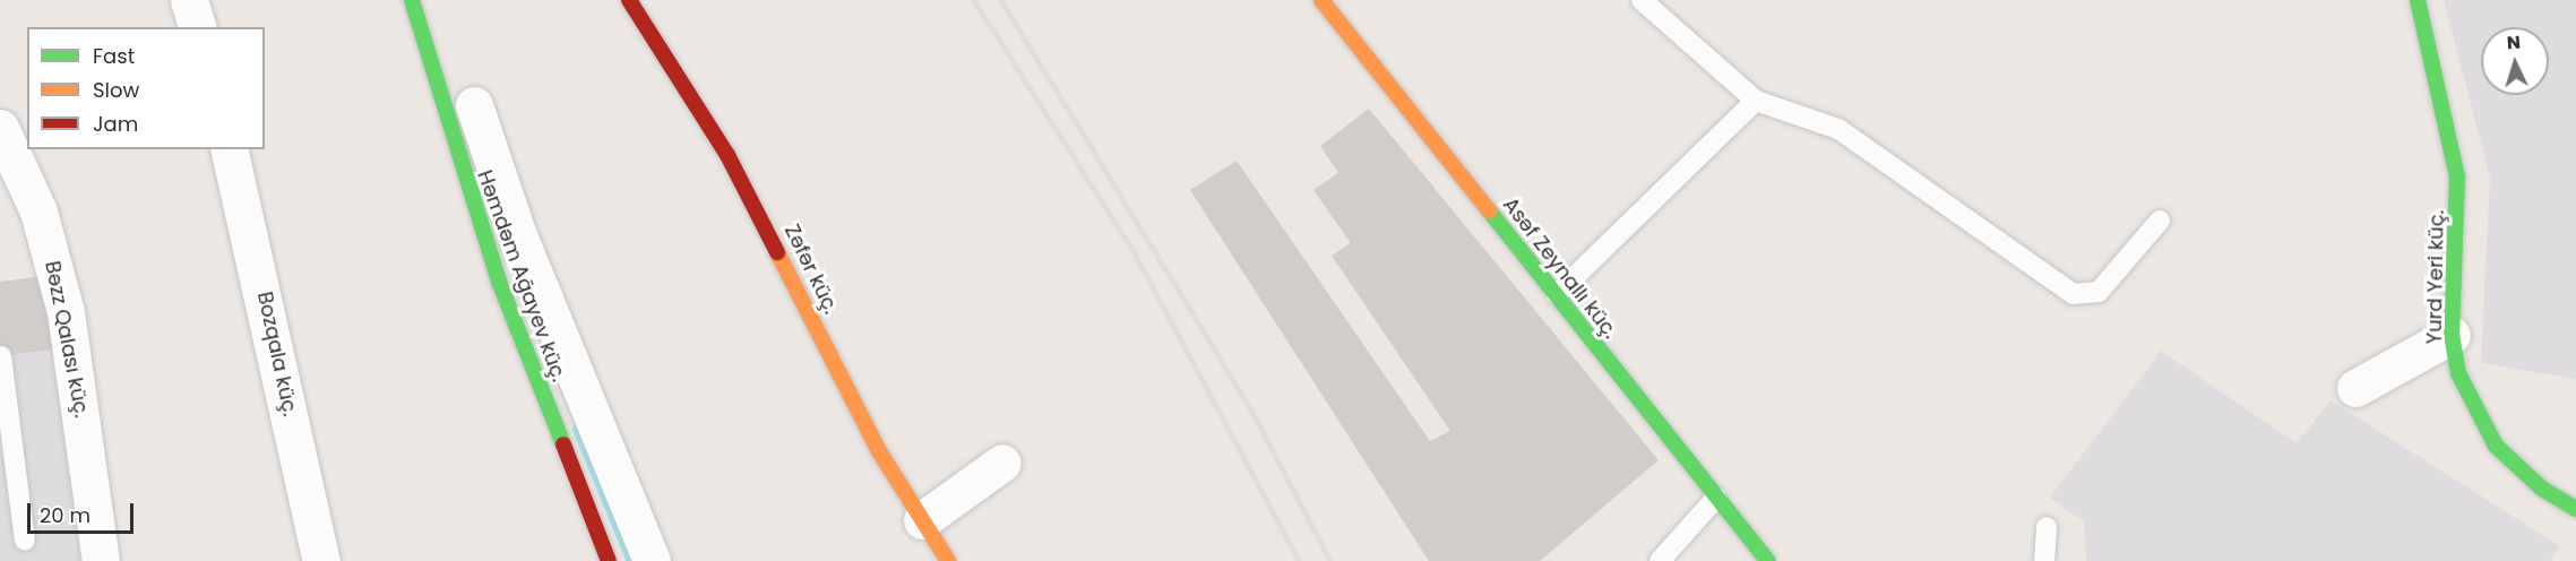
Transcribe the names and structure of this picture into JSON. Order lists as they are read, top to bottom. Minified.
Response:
{"streets":{"street":["Asəf Zeynallı küç.","Zəfər küç.","Həmdəm Ağayev küç.","Yurd Yeri küç.","Bəzz Qalası küç.","Bozqala küç."]},"legend":["Fast","Slow","Jam"],"scale_bar":"20 m","north":"top"}
